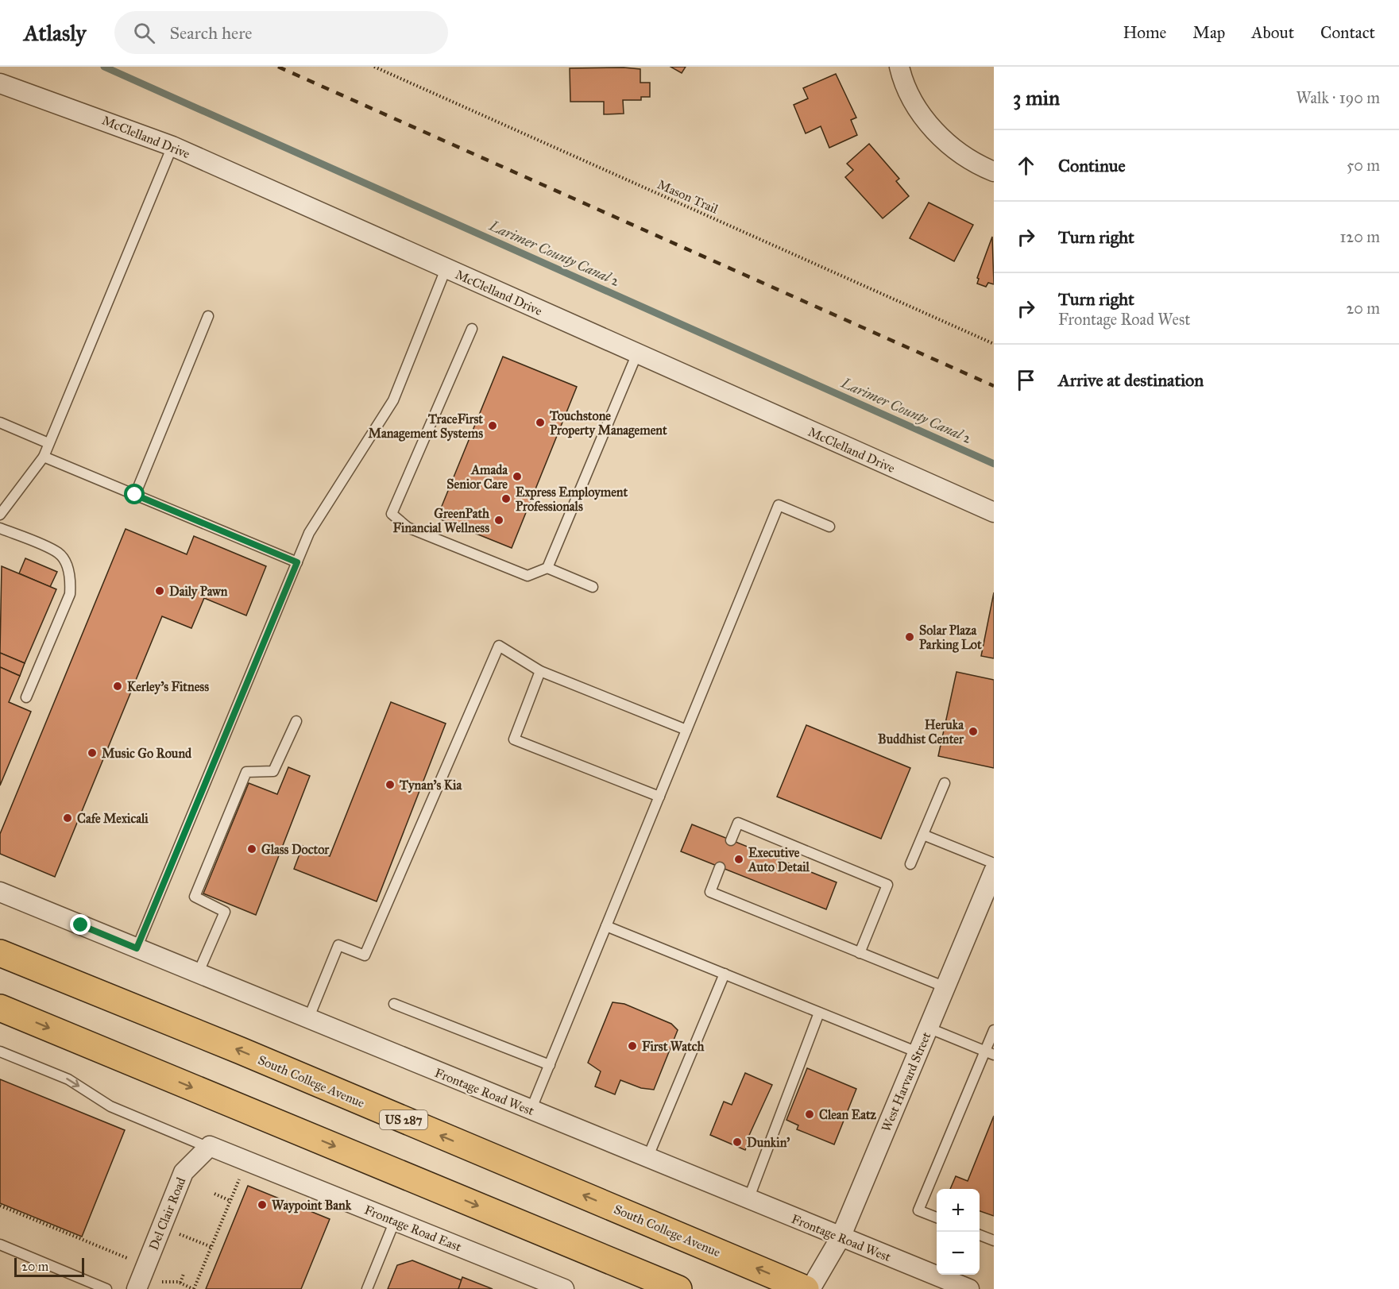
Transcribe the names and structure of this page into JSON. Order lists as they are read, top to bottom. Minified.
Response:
{"streets":{"highway":["South College Avenue","US 287"],"street":["McClelland Drive","West Harvard Street","Frontage Road West","Del Clair Road","Frontage Road East"],"path":["Mason Trail"]},"crossings":[["West Harvard Street","Frontage Road West"],["Del Clair Road","Frontage Road East"]],"water":["Larimer County Canal 2"],"places":["Touchstone Property Management","TraceFirst Management Systems","Amada Senior Care","Express Employment Professionals","GreenPath Financial Wellness","Daily Pawn","Solar Plaza Parking Lot","Kerley's Fitness","Heruka Buddhist Center","Music Go Round","Tynan's Kia","Cafe Mexicali","Glass Doctor","Executive Auto Detail","First Watch","Clean Eatz","Dunkin'","Waypoint Bank"],"scale_bar":"20 m","page":{"header":"Atlasly","search":"Search here","nav":["Home","Map","About","Contact"],"heading":["3 min","Walk · 190 m"],"list":[["Continue","50 m"],["Turn right","120 m"],["Turn right","Frontage Road West","20 m"],"Arrive at destination"],"map_buttons":["+","−"],"scale":"20 m"}}
